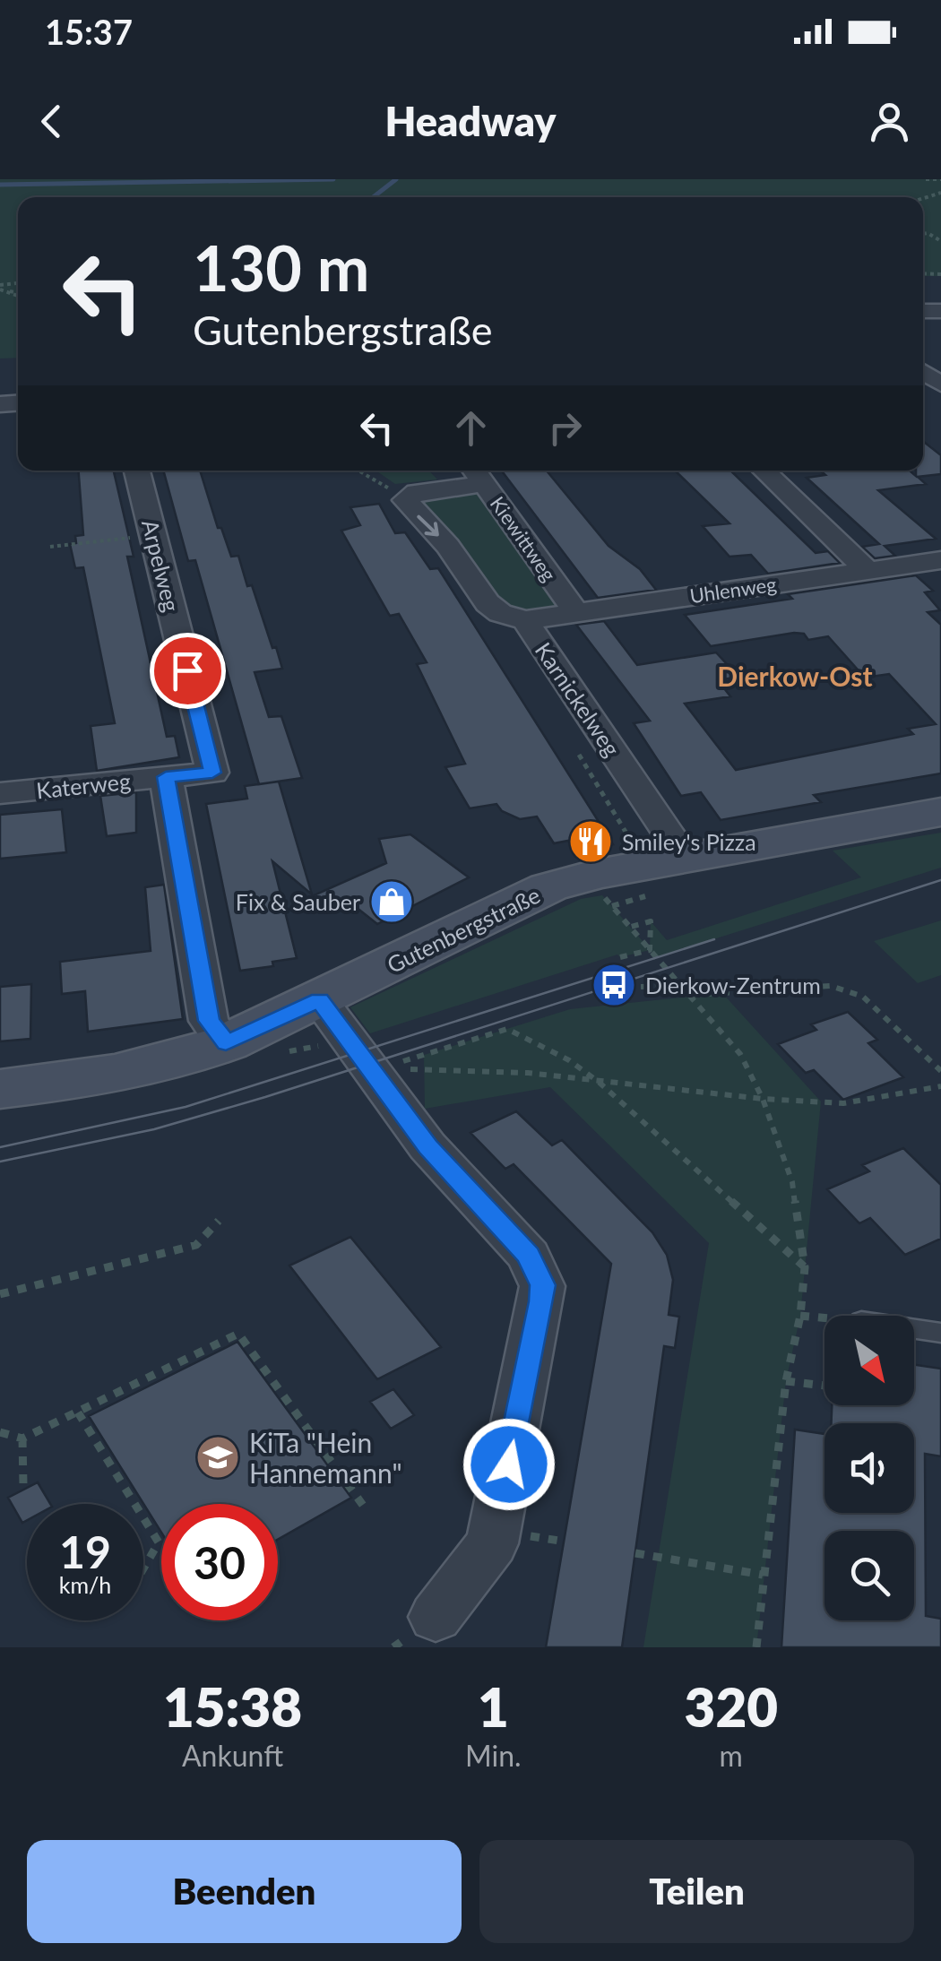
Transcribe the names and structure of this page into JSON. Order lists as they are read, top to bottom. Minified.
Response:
{"streets":{"street":["Kiewittweg","Arpelweg","Uhlenweg","Karnickelweg","Katerweg","Gutenbergstraße"]},"crossings":[["Kiewittweg","Uhlenweg"],["Arpelweg","Katerweg"],["Uhlenweg","Karnickelweg"],["Karnickelweg","Gutenbergstraße"]],"one_way":["Karnickelweg"],"districts":["Dierkow-Ost"],"places":{"restaurant":["Smiley's Pizza"],"shop":["Fix & Sauber"],"bus stop":["Dierkow-Zentrum"],"school or university":["KiTa \"Hein Hannemann\""]},"north":"bottom right","page":{"status":"15:37","header":"Headway","turn":["130 m","Gutenbergstraße"],"speed":"19 km/h","limit":"30","eta":["15:38","Ankunft","1","Min.","320","m"],"buttons":["Beenden","Teilen"]}}
